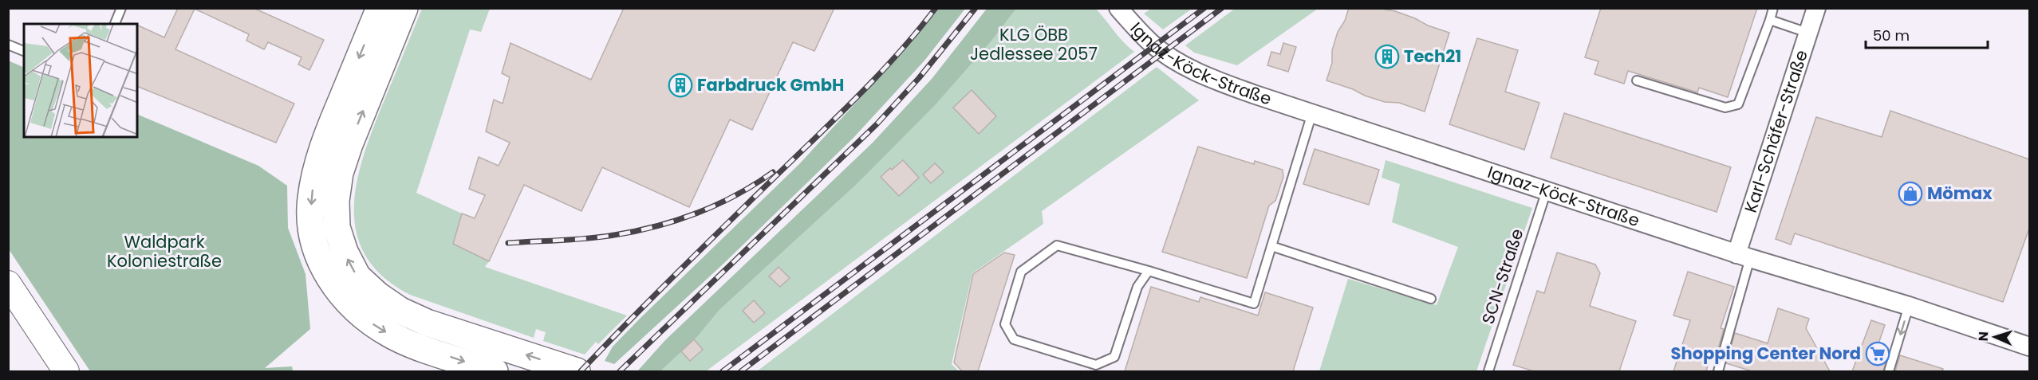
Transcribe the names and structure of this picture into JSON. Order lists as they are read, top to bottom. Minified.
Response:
{"streets":{"street":["Ignaz-Köck-Straße","Karl-Schäfer-Straße"],"lane":["SCN-Straße"]},"crossings":[["Ignaz-Köck-Straße","Karl-Schäfer-Straße"],["Ignaz-Köck-Straße","SCN-Straße"]],"parks":["KLG ÖBB Jedlessee 2057","Waldpark Koloniestraße"],"places":{"building":["Tech21","Farbdruck GmbH"],"shop":["Mömax"],"supermarket":["Shopping Center Nord"]},"scale_bar":"50 m","north":"left"}
